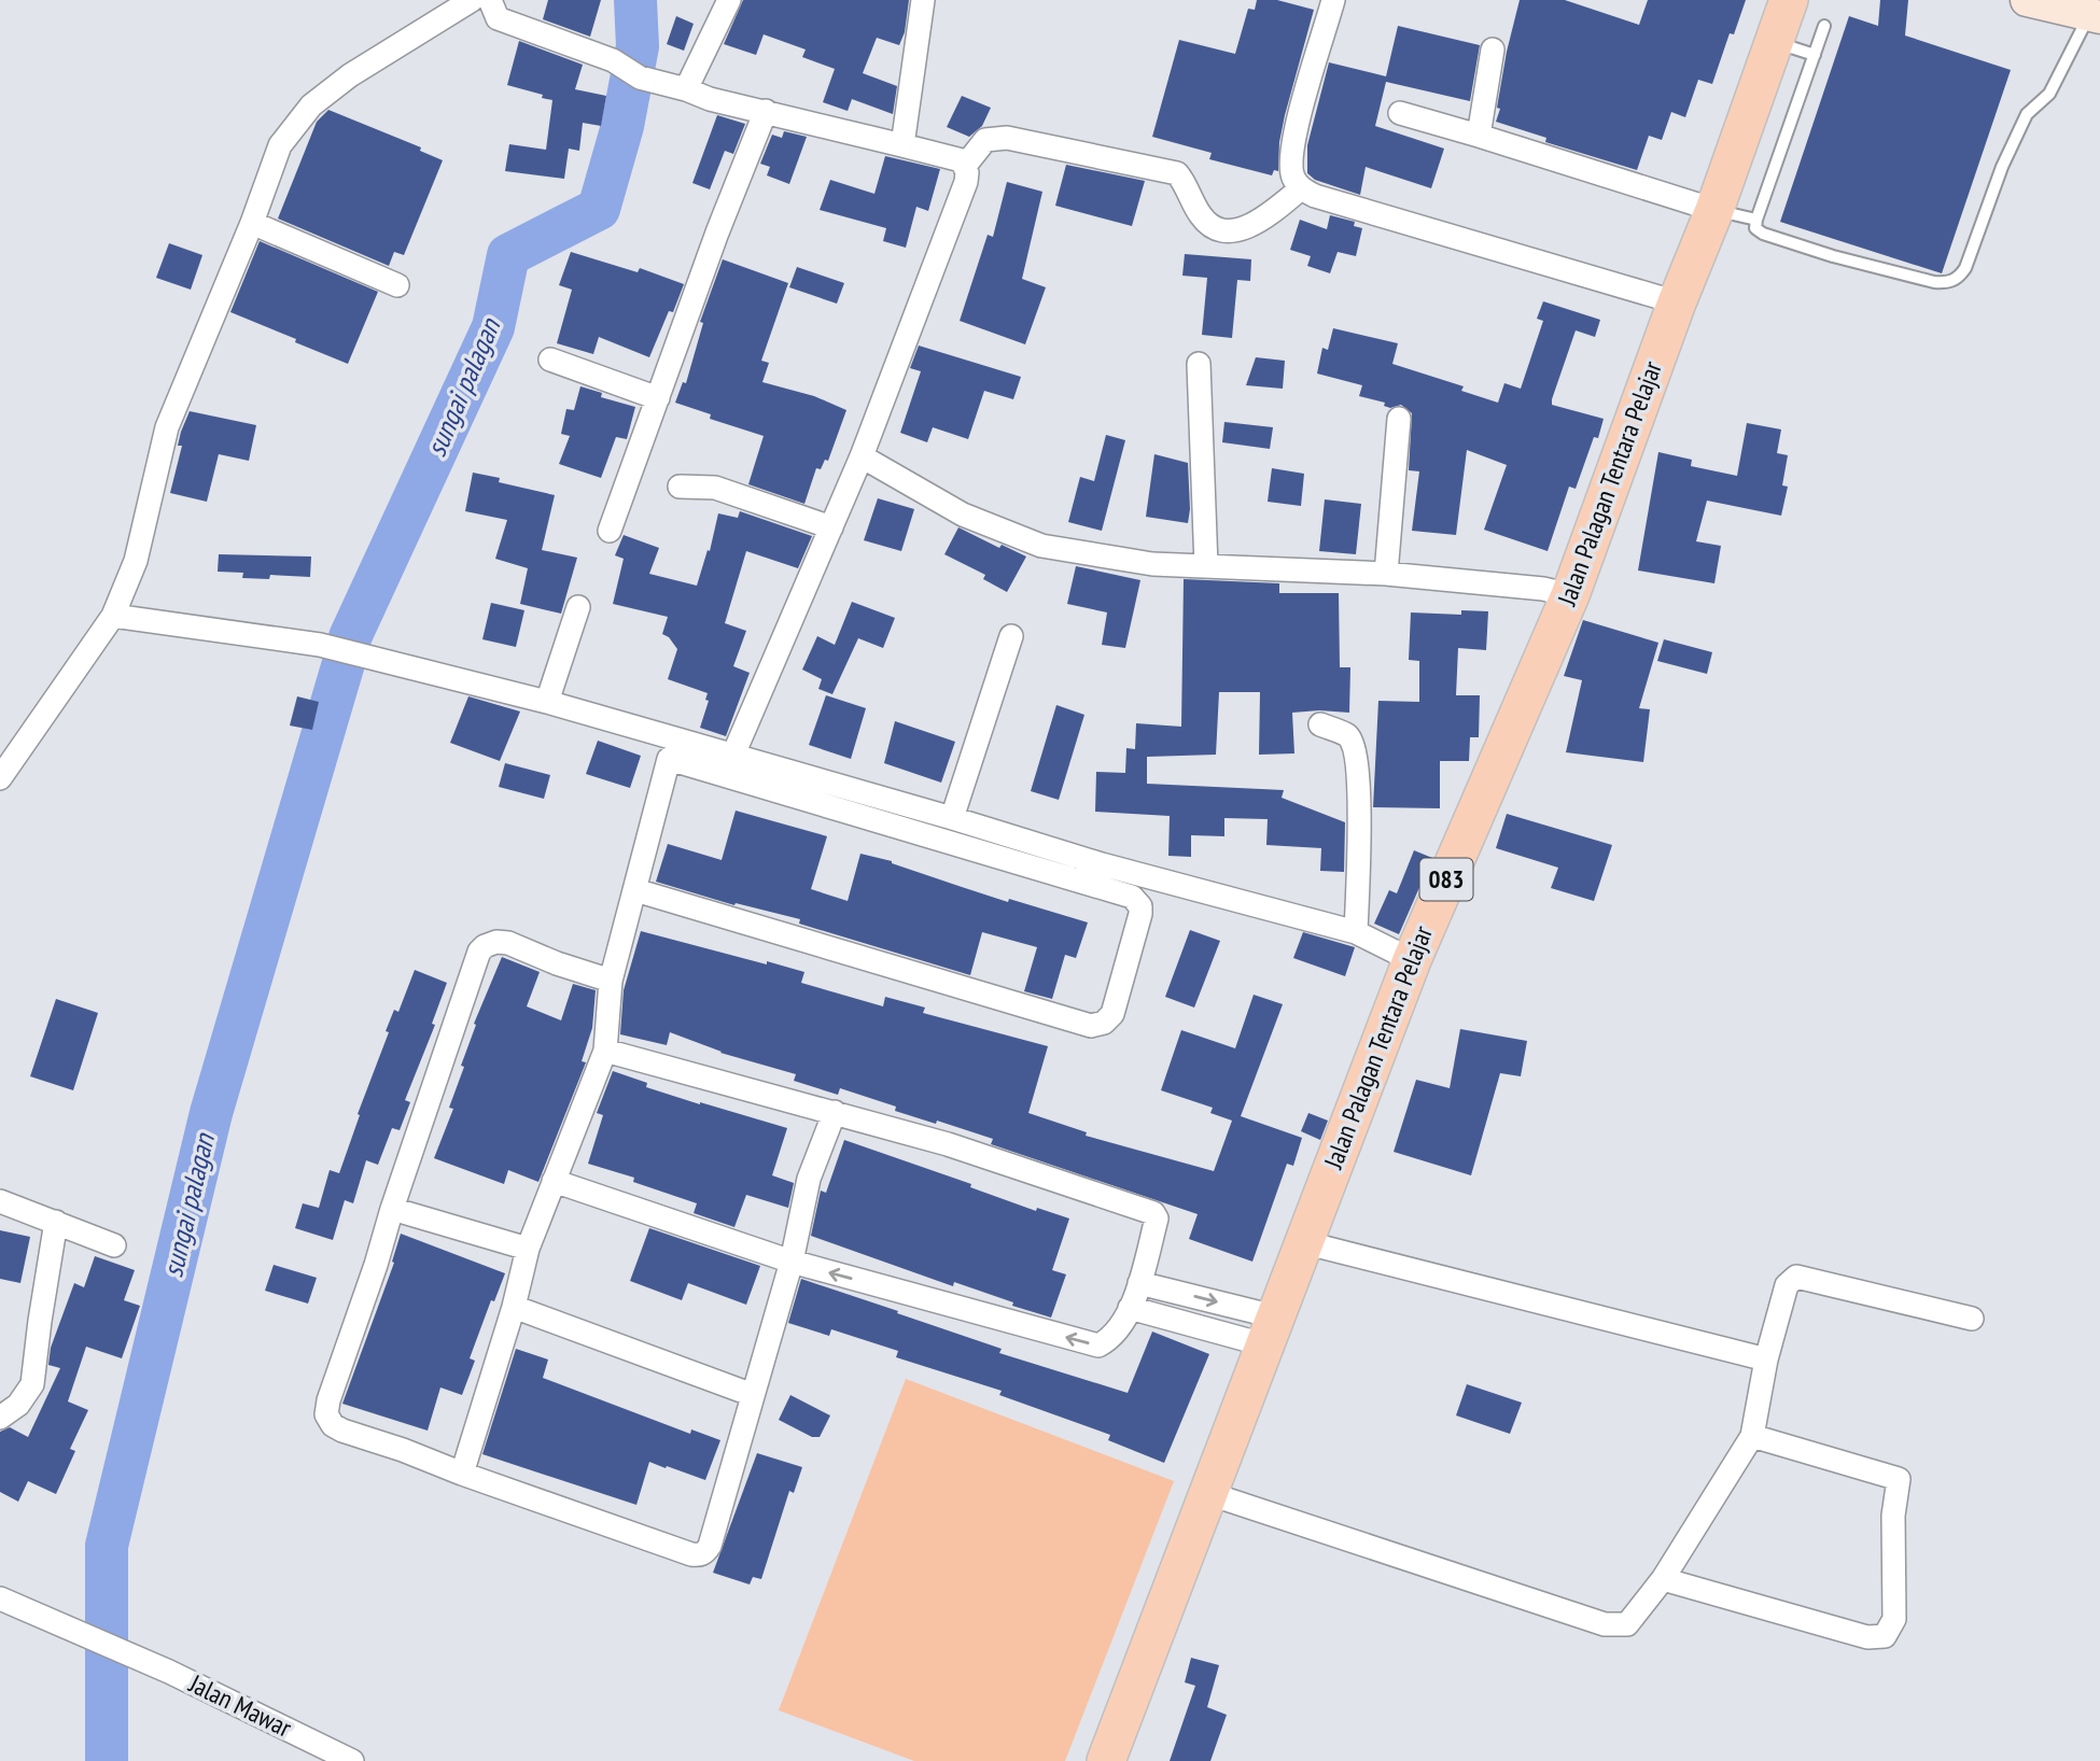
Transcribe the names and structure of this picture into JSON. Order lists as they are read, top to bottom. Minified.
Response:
{"streets":{"main road":["Jalan Palagan Tentara Pelajar","083"],"street":["Jalan Mawar"]},"water":["sungai palagan"]}
